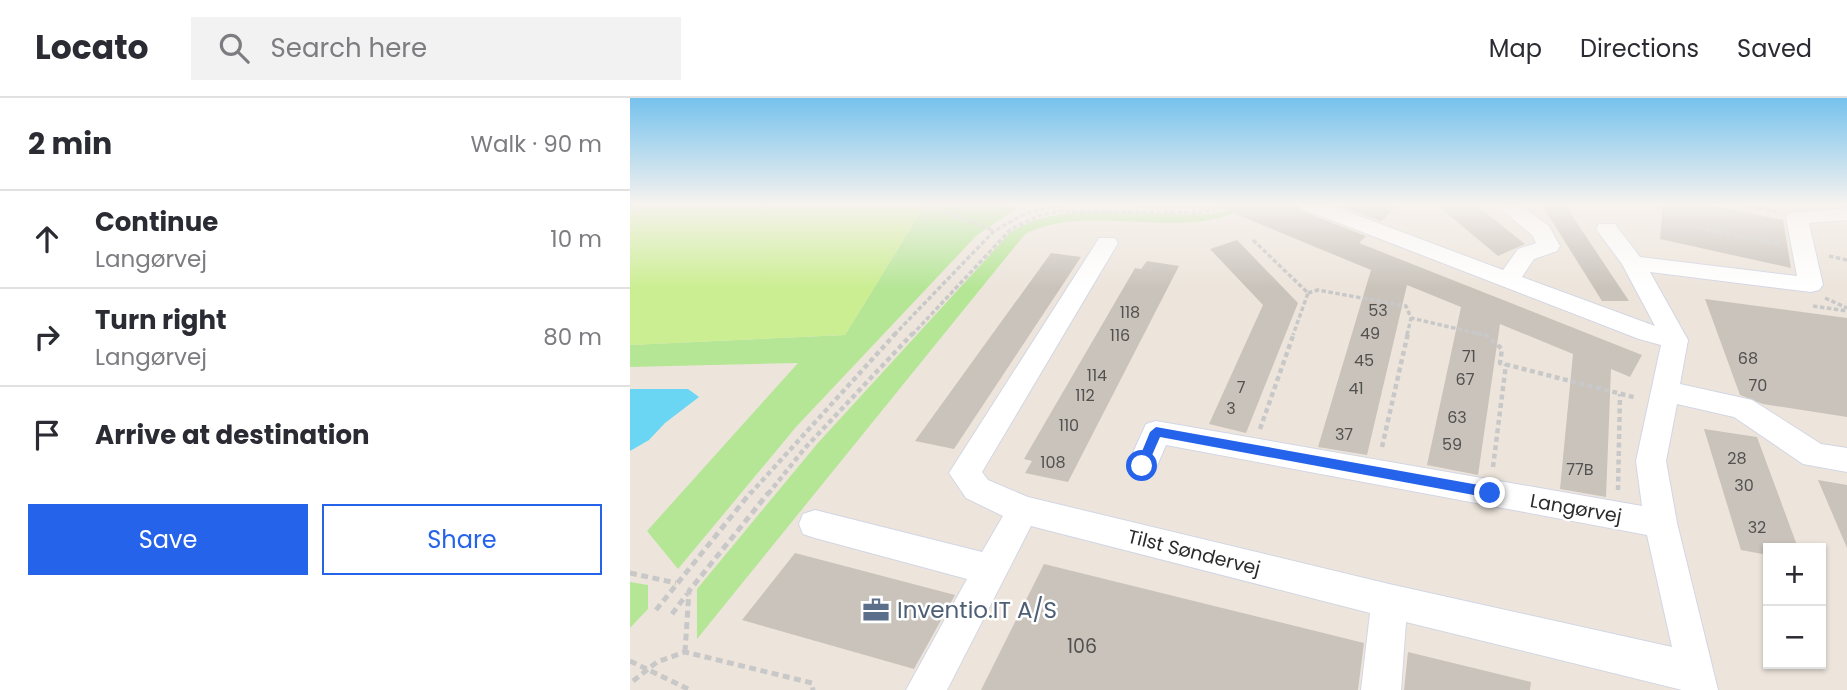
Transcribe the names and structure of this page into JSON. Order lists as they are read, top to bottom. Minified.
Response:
{"streets":{"street":["Langørvej","Tilst Søndervej"]},"places":{"office":["Inventio.IT A/S"]},"house_numbers":["53","118","49","116","71","68","45","114","67","70","7","41","112","3","63","110","37","59","28","108","77B","30","32","106"],"page":{"header":"Locato","search":"Search here","nav":["Map","Directions","Saved"],"heading":["2 min","Walk · 90 m"],"list":[["Continue","Langørvej","10 m"],["Turn right","Langørvej","80 m"],"Arrive at destination"],"buttons":["Save","Share"],"map_buttons":["+","−"]}}
